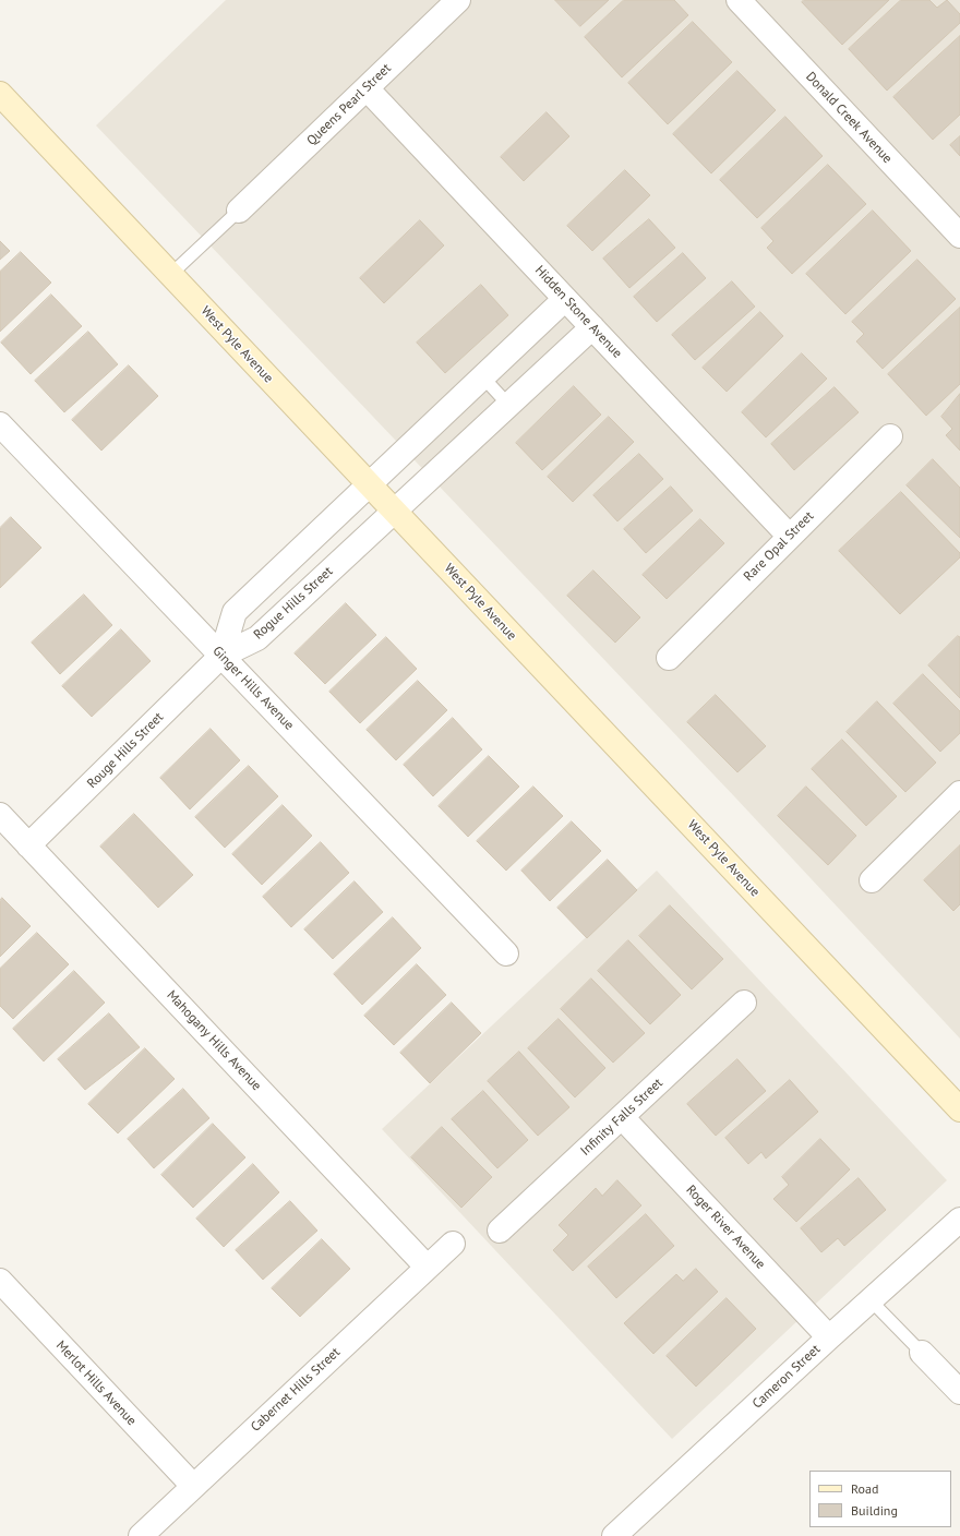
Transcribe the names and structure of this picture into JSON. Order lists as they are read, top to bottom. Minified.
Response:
{"streets":{"street":["Queens Pearl Street","Donald Creek Avenue","Hidden Stone Avenue","West Pyle Avenue","Rare Opal Street","Rogue Hills Street","Ginger Hills Avenue","Rouge Hills Street","Mahogany Hills Avenue","Infinity Falls Street","Roger River Avenue","Cameron Street","Merlot Hills Avenue","Cabernet Hills Street"]},"crossings":[["Queens Pearl Street","Hidden Stone Avenue"],["Hidden Stone Avenue","Rare Opal Street"],["Hidden Stone Avenue","Rogue Hills Street"],["West Pyle Avenue","Rogue Hills Street"],["Rogue Hills Street","Ginger Hills Avenue"],["Rogue Hills Street","Rouge Hills Street"],["Ginger Hills Avenue","Rouge Hills Street"],["Rouge Hills Street","Mahogany Hills Avenue"],["Mahogany Hills Avenue","Cabernet Hills Street"],["Infinity Falls Street","Roger River Avenue"],["Roger River Avenue","Cameron Street"],["Merlot Hills Avenue","Cabernet Hills Street"]],"legend":["Road","Building"]}
